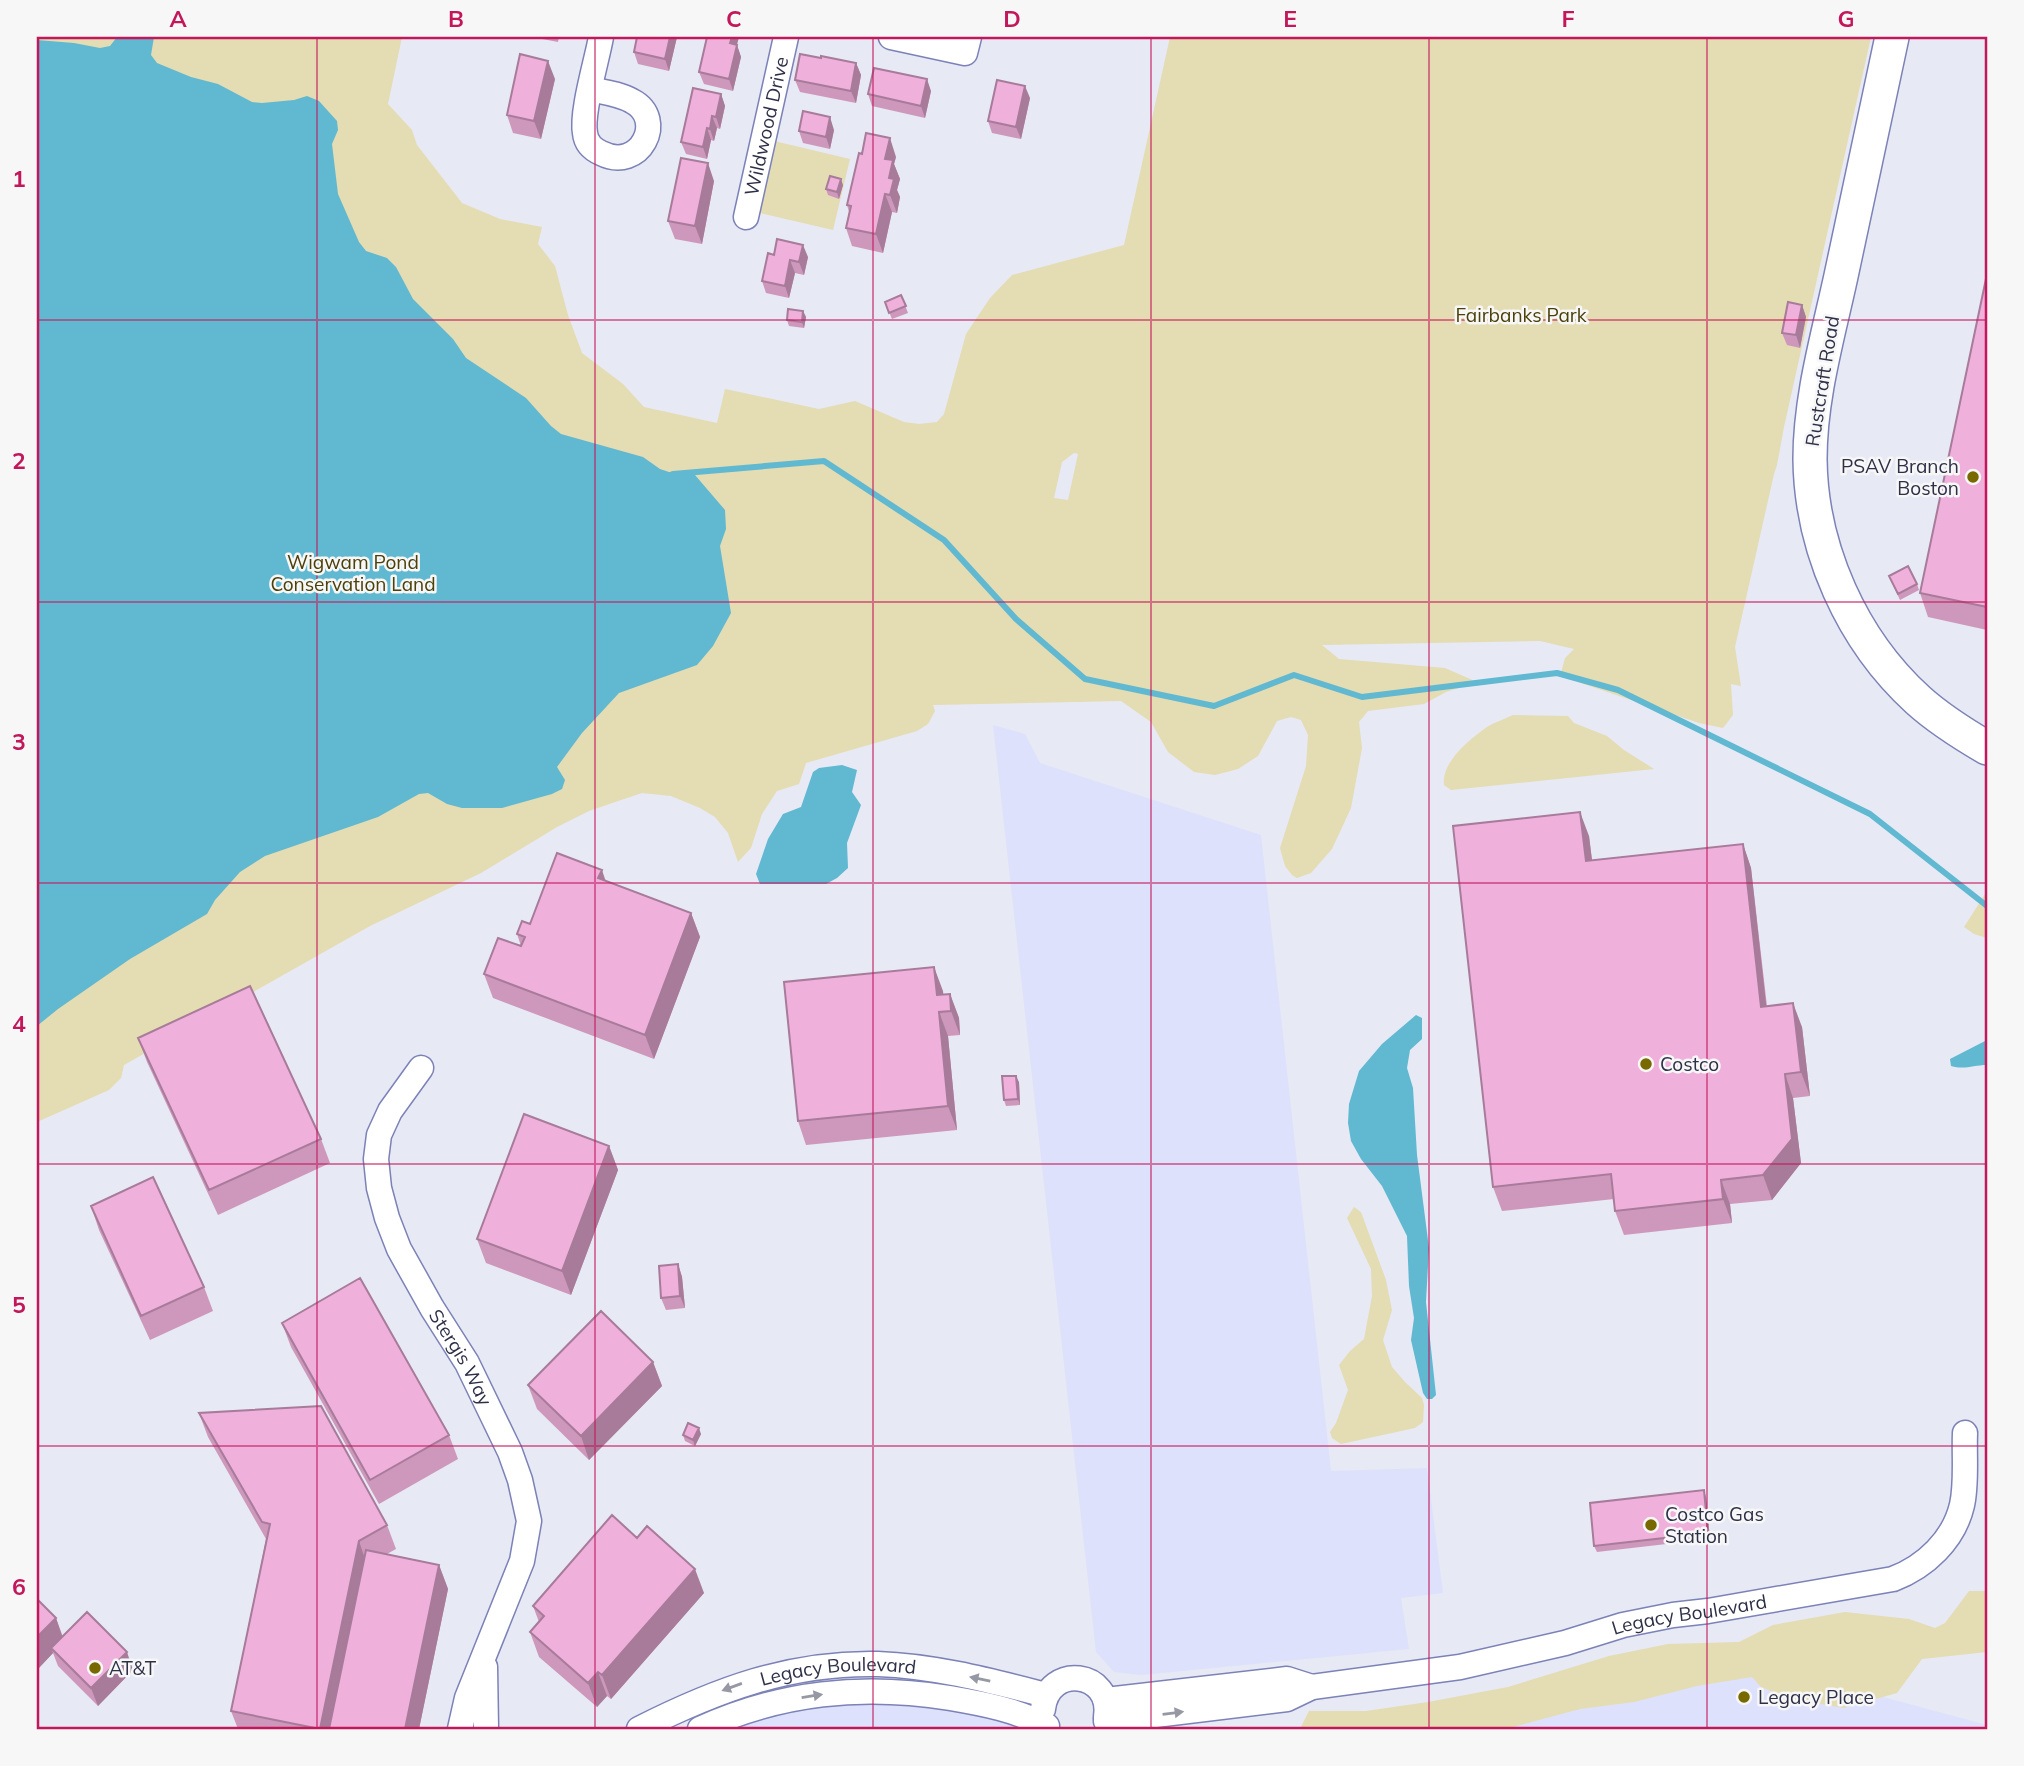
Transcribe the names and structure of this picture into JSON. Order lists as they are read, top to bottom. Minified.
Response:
{"streets":{"main road":["Rustcraft Road"],"street":["Wildwood Drive","Stergis Way","Legacy Boulevard"]},"parks":["Fairbanks Park","Wigwam Pond Conservation Land"],"places":["PSAV Branch Boston","Costco","Costco Gas Station","AT&T","Legacy Place"],"grid":{"columns":["A","B","C","D","E","F","G"],"rows":["1","2","3","4","5","6"]}}
